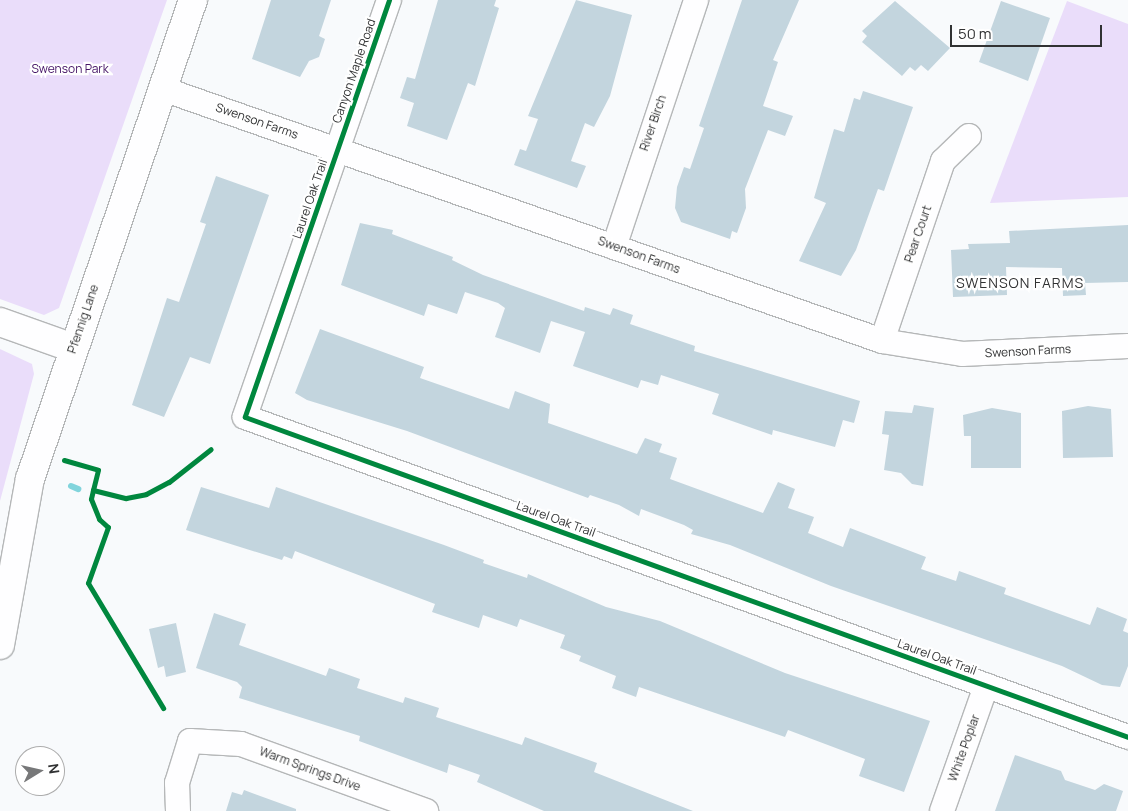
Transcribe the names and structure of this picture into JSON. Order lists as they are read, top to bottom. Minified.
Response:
{"streets":{"street":["Canyon Maple Road","Swenson Farms","River Birch","Laurel Oak Trail","Pear Court","Pfennig Lane","White Poplar","Warm Springs Drive"]},"crossings":[["Canyon Maple Road","Swenson Farms"],["Canyon Maple Road","Laurel Oak Trail"],["Swenson Farms","River Birch"],["Swenson Farms","Laurel Oak Trail"],["Swenson Farms","Pear Court"],["Swenson Farms","Pfennig Lane"],["Laurel Oak Trail","White Poplar"]],"districts":["SWENSON FARMS"],"parks":["Swenson Park"],"scale_bar":"50 m","north":"right"}
